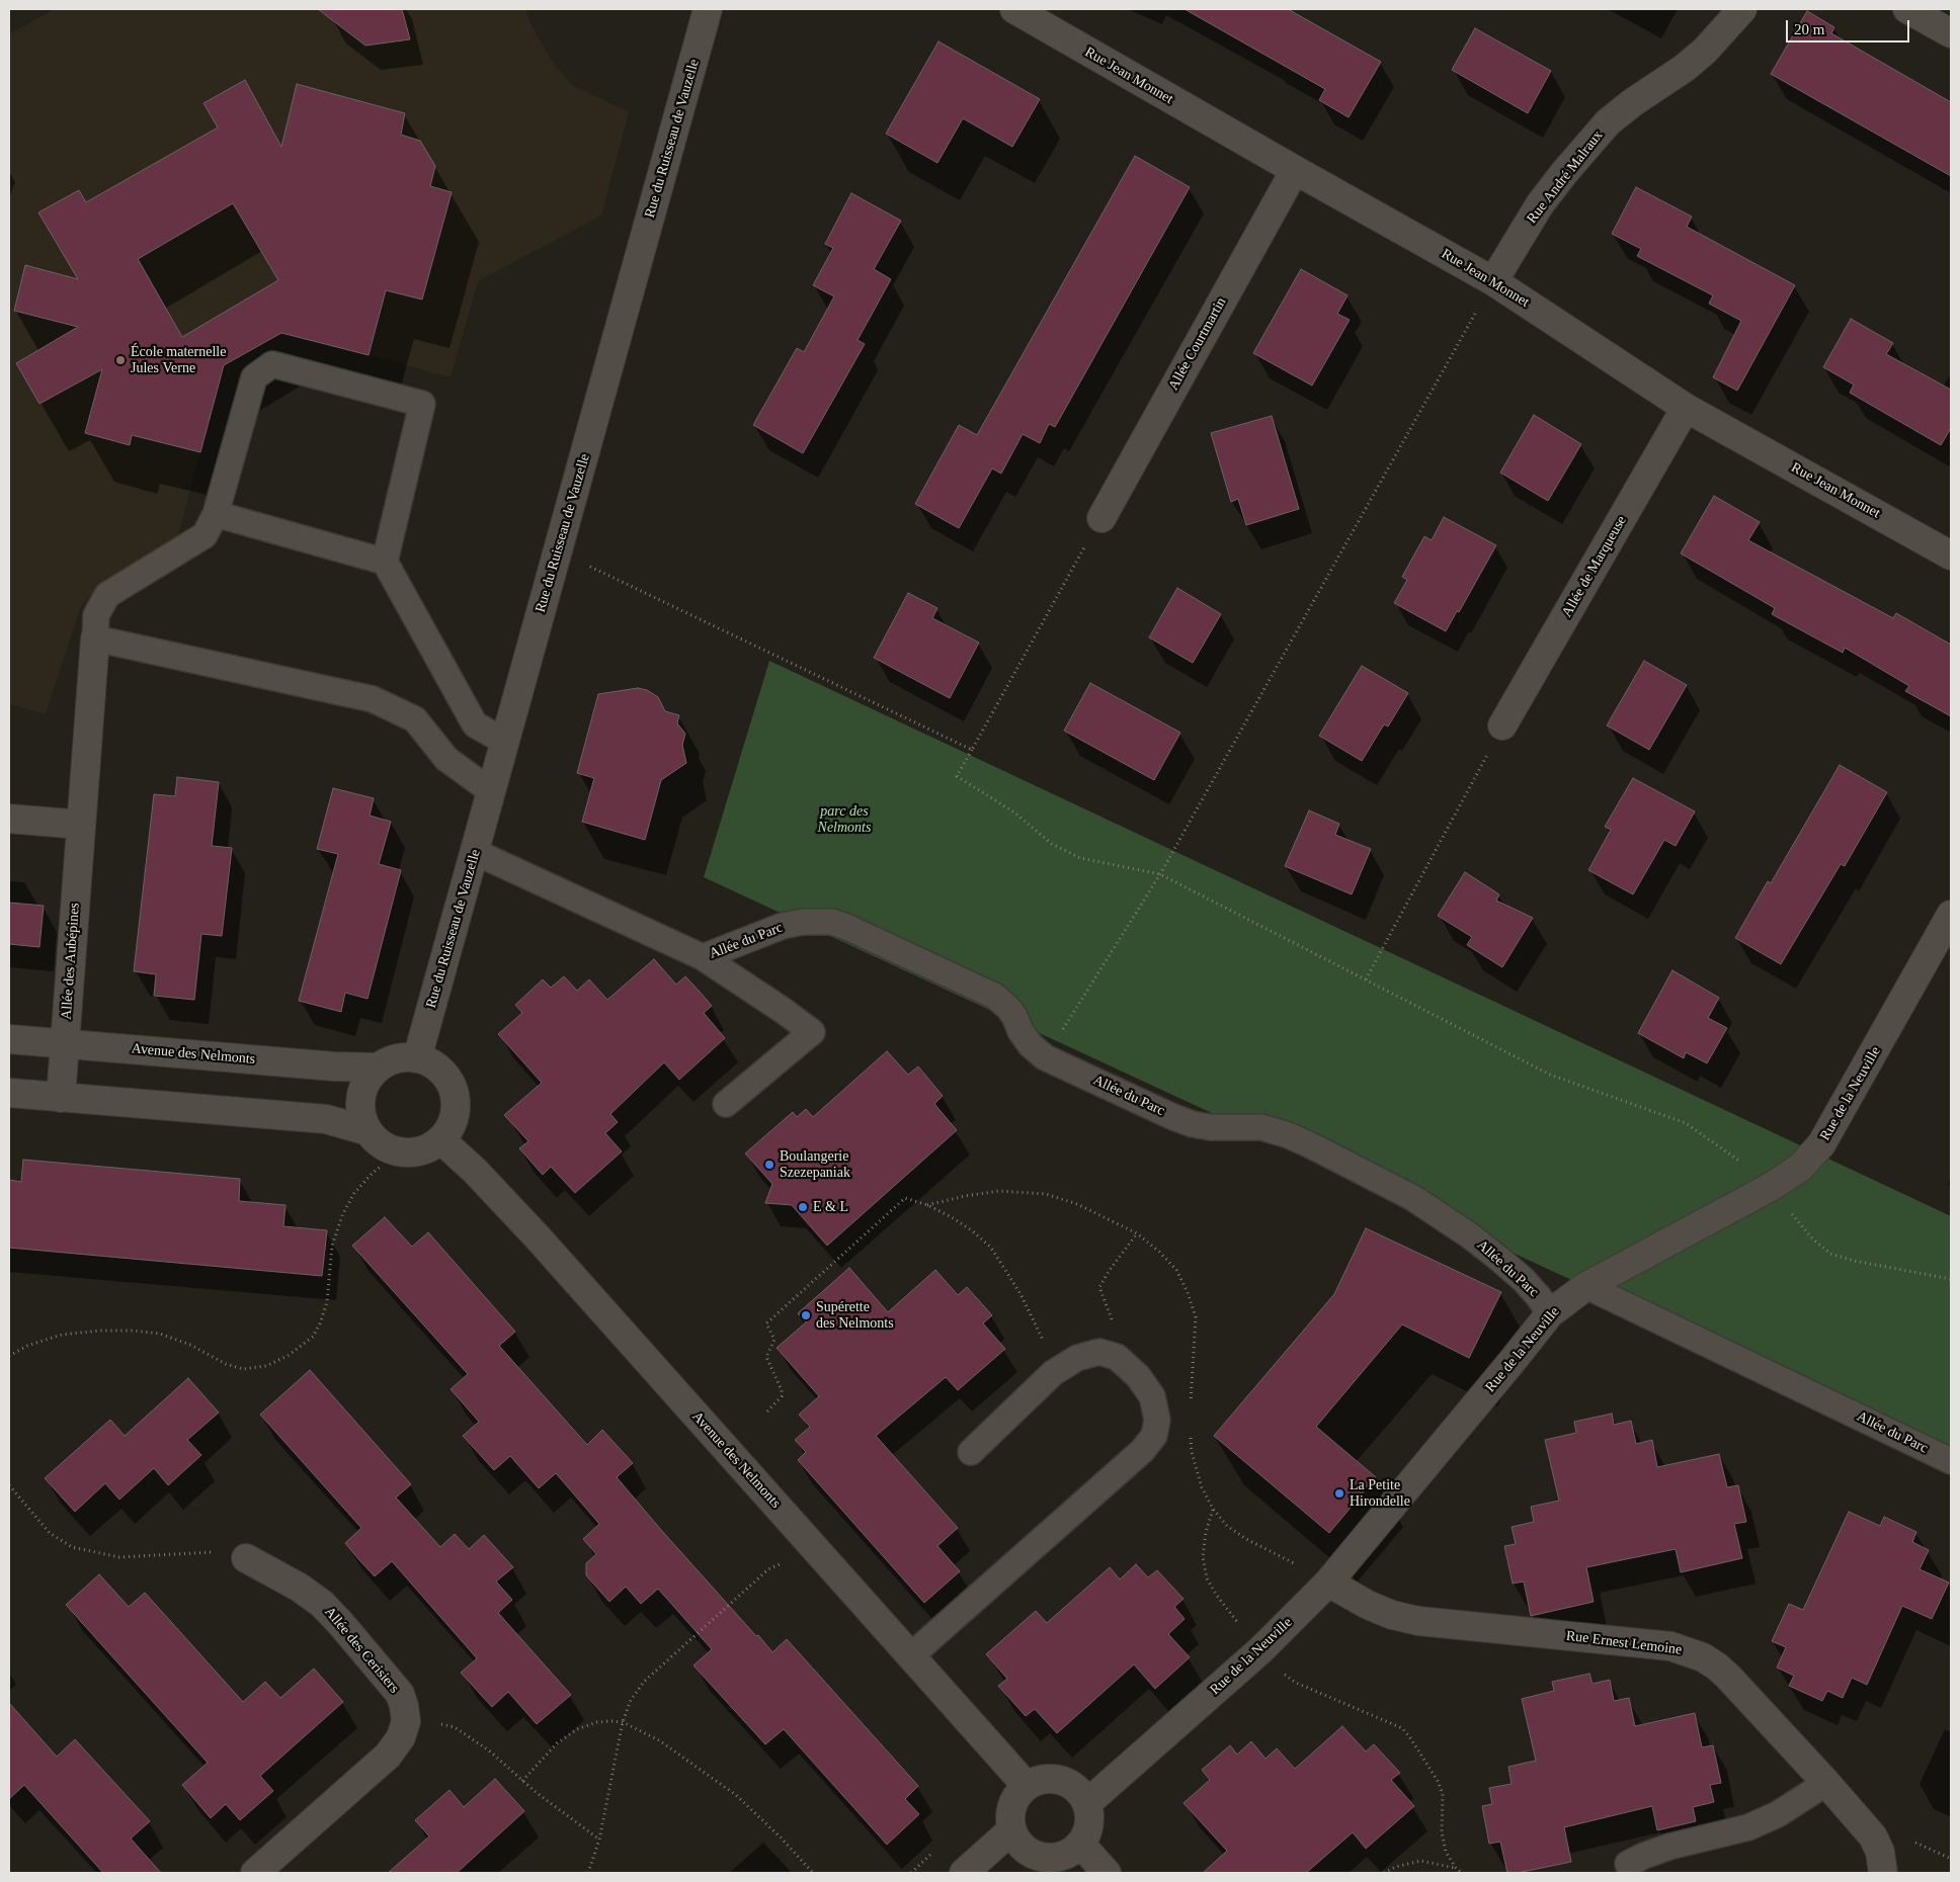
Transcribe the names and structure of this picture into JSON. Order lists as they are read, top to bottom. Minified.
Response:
{"streets":{"street":["Rue Jean Monnet","Rue du Ruisseau de Vauzelle","Rue André Malraux","Allée Courtmartin","Allée de Marqueuse","Allée des Aubépines","Avenue des Nelmonts","Rue de la Neuville","Rue Ernest Lemoine","Allée des Cerisiers"],"lane":["Allée du Parc"]},"crossings":[["Rue Jean Monnet","Rue André Malraux"],["Rue Jean Monnet","Allée Courtmartin"],["Rue Jean Monnet","Allée de Marqueuse"],["Rue du Ruisseau de Vauzelle","Avenue des Nelmonts"],["Allée du Parc","Rue de la Neuville"],["Allée des Aubépines","Avenue des Nelmonts"],["Avenue des Nelmonts","Rue de la Neuville"],["Rue de la Neuville","Rue Ernest Lemoine"]],"parks":["parc des Nelmonts"],"places":["École maternelle Jules Verne","Boulangerie Szezepaniak","E & L","Supérette des Nelmonts","La Petite Hirondelle"],"scale_bar":"20 m"}
